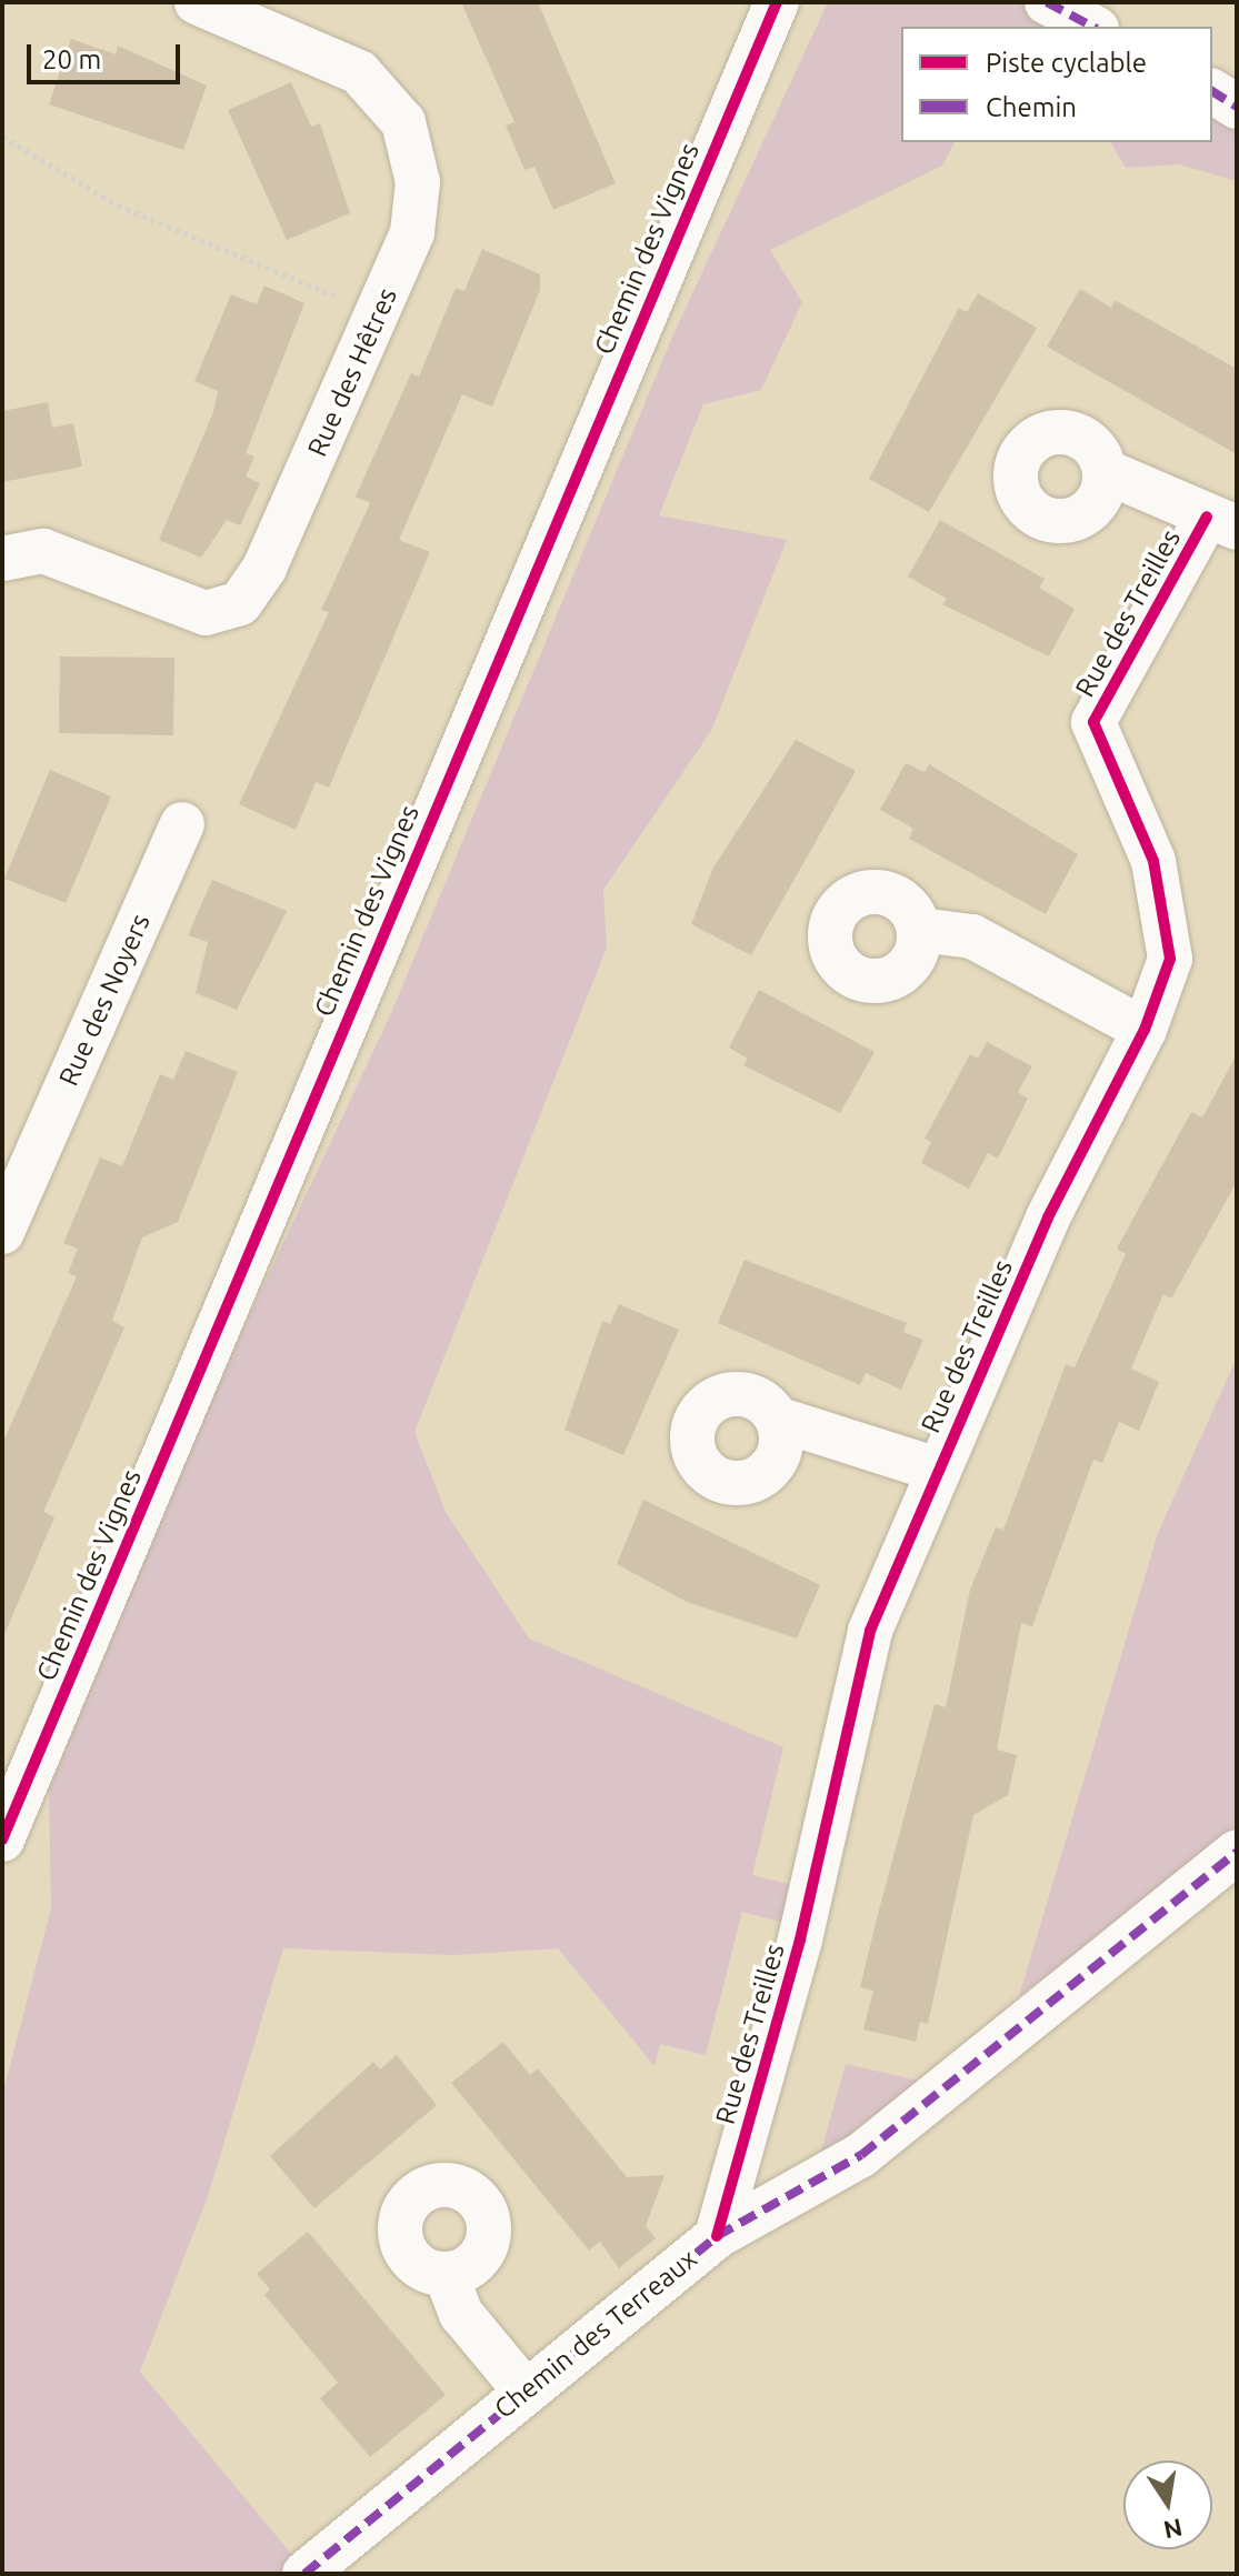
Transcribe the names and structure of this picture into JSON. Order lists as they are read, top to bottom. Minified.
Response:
{"streets":{"street":["Chemin des Vignes","Rue des Hêtres","Rue des Treilles","Rue des Noyers","Chemin des Terreaux"]},"crossings":[["Rue des Treilles","Chemin des Terreaux"]],"legend":["Piste cyclable","Chemin"],"scale_bar":"20 m","north":"bottom"}
